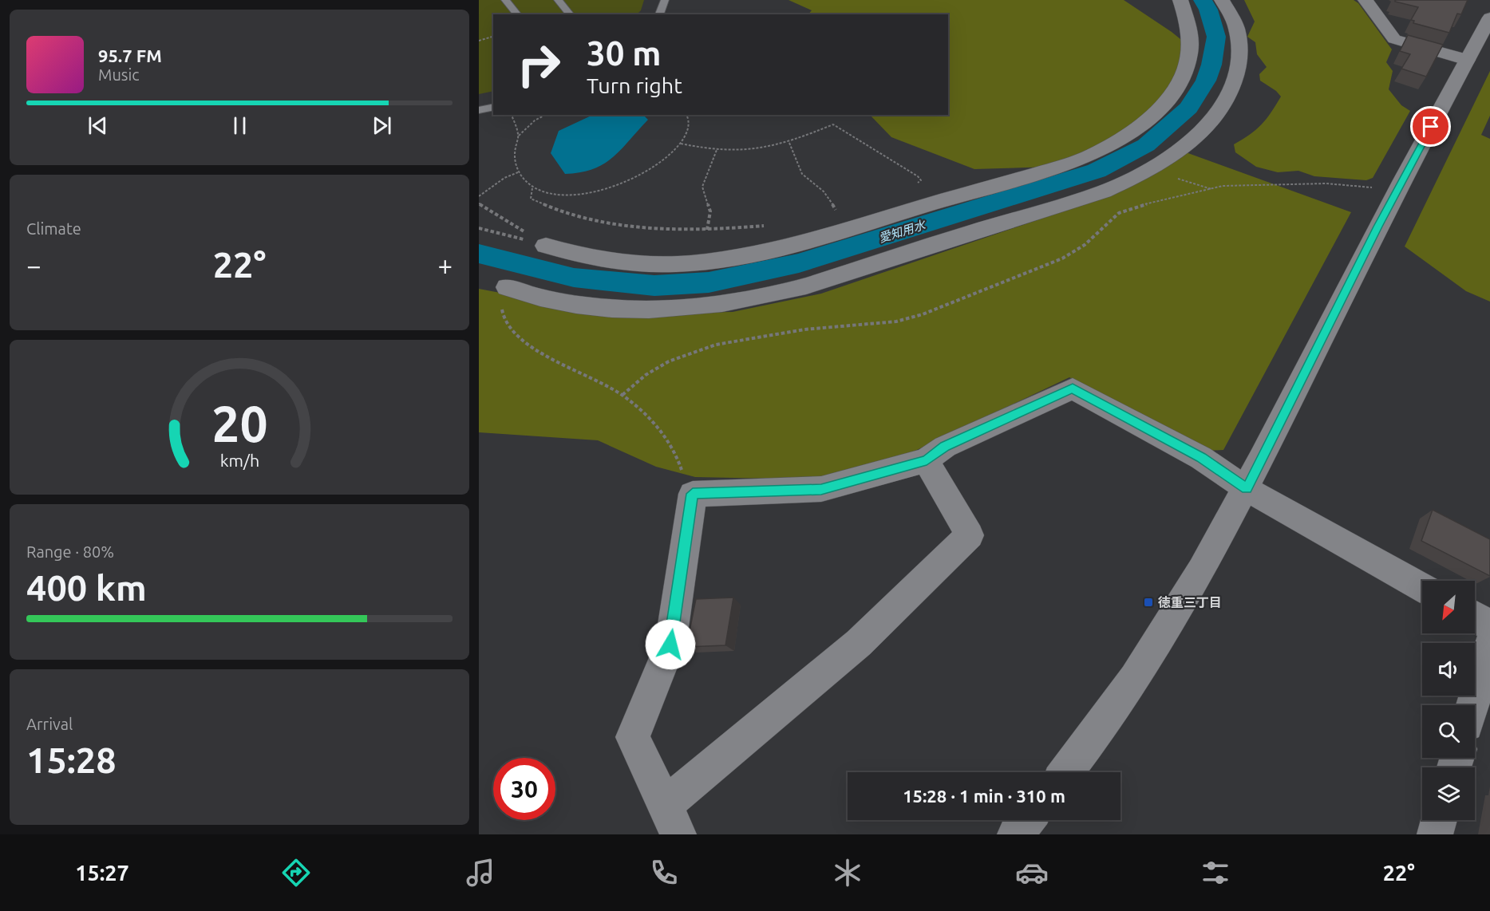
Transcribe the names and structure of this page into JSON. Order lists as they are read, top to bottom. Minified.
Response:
{"water":["愛知用水"],"places":{"transit":["徳重三丁目"]},"north":"bottom left","page":{"turn":["30 m","Turn right"],"song":["95.7 FM","Music"],"tile":["Climate",["Range · 80%","400 km"],["Arrival","15:28"]],"heat":["−","22°","+"],"limit":"30","trip":"15:28 · 1 min · 310 m","tabs":["15:27","22°"],"gauge":["20","km/h"]}}
